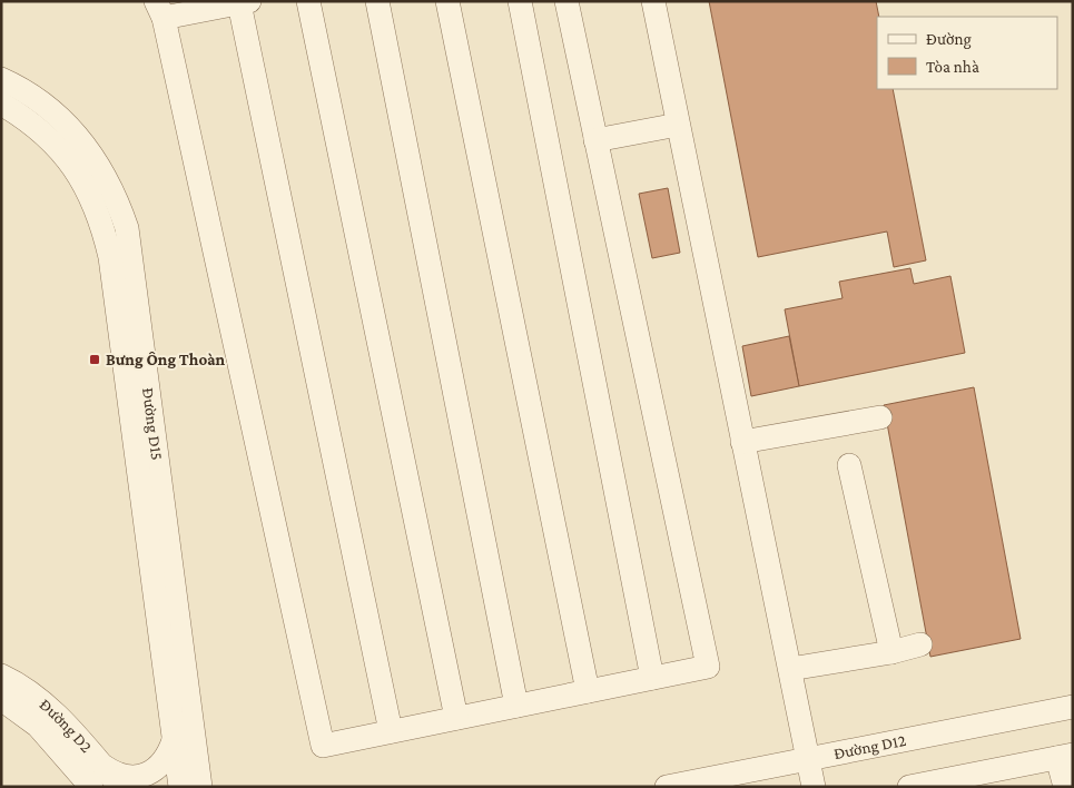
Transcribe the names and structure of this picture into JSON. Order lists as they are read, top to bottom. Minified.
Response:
{"streets":{"street":["Đường D15","Đường D2","Đường D12"]},"places":{"transit":["Bưng Ông Thoàn"]},"legend":["Đường","Tòa nhà"]}
